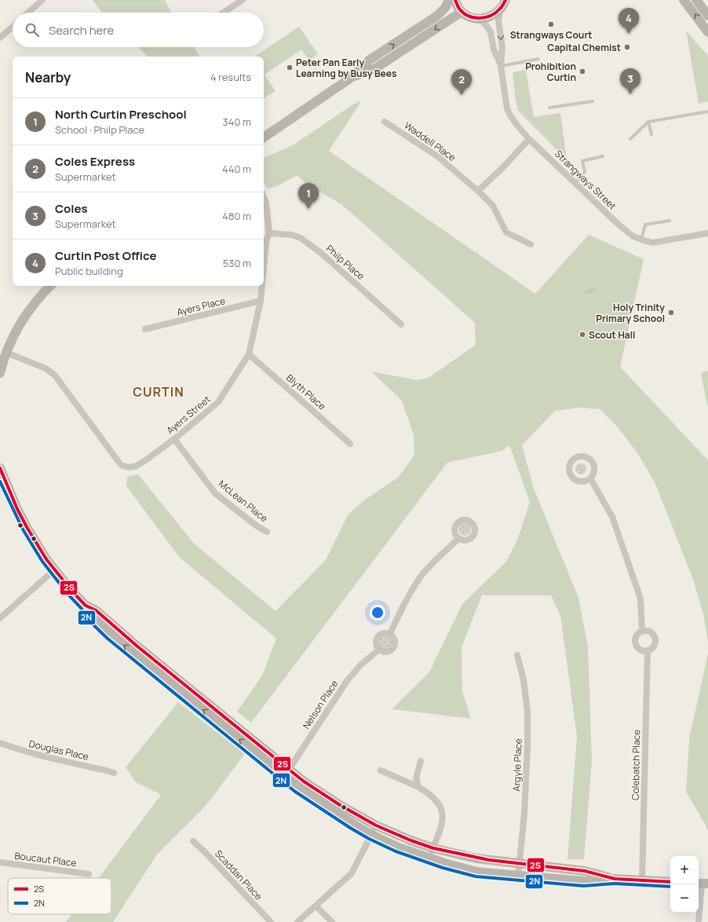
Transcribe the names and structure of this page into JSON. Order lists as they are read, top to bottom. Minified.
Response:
{"streets":{"street":["Waddell Place","Strangways Street","Philp Place","Ayers Place","Blyth Place","Ayers Street","McLean Place","Nelson Place","Douglas Place","Argyle Place","Colebatch Place","Boucaut Place","Scaddan Place"]},"crossings":[["Philp Place","Ayers Street"],["Ayers Place","Ayers Street"],["Blyth Place","Ayers Street"],["Ayers Street","McLean Place"]],"districts":["CURTIN"],"places":["Strangways Court","Capital Chemist","Peter Pan Early Learning by Busy Bees","Prohibition Curtin","Holy Trinity Primary School","Scout Hall"],"lines":["transit line 2S","transit line 2N"],"legend":["2S","2N"],"page":{"pins":["4","3","2","1"],"search":"Search here","heading":["Nearby","4 results"],"list":[{"mark":"1","name":"North Curtin Preschool","note":"School · Philp Place","value":"340 m"},{"mark":"2","name":"Coles Express","note":"Supermarket","value":"440 m"},{"mark":"3","name":"Coles","note":"Supermarket","value":"480 m"},{"mark":"4","name":"Curtin Post Office","note":"Public building","value":"530 m"}],"map_buttons":["+","−"]}}
